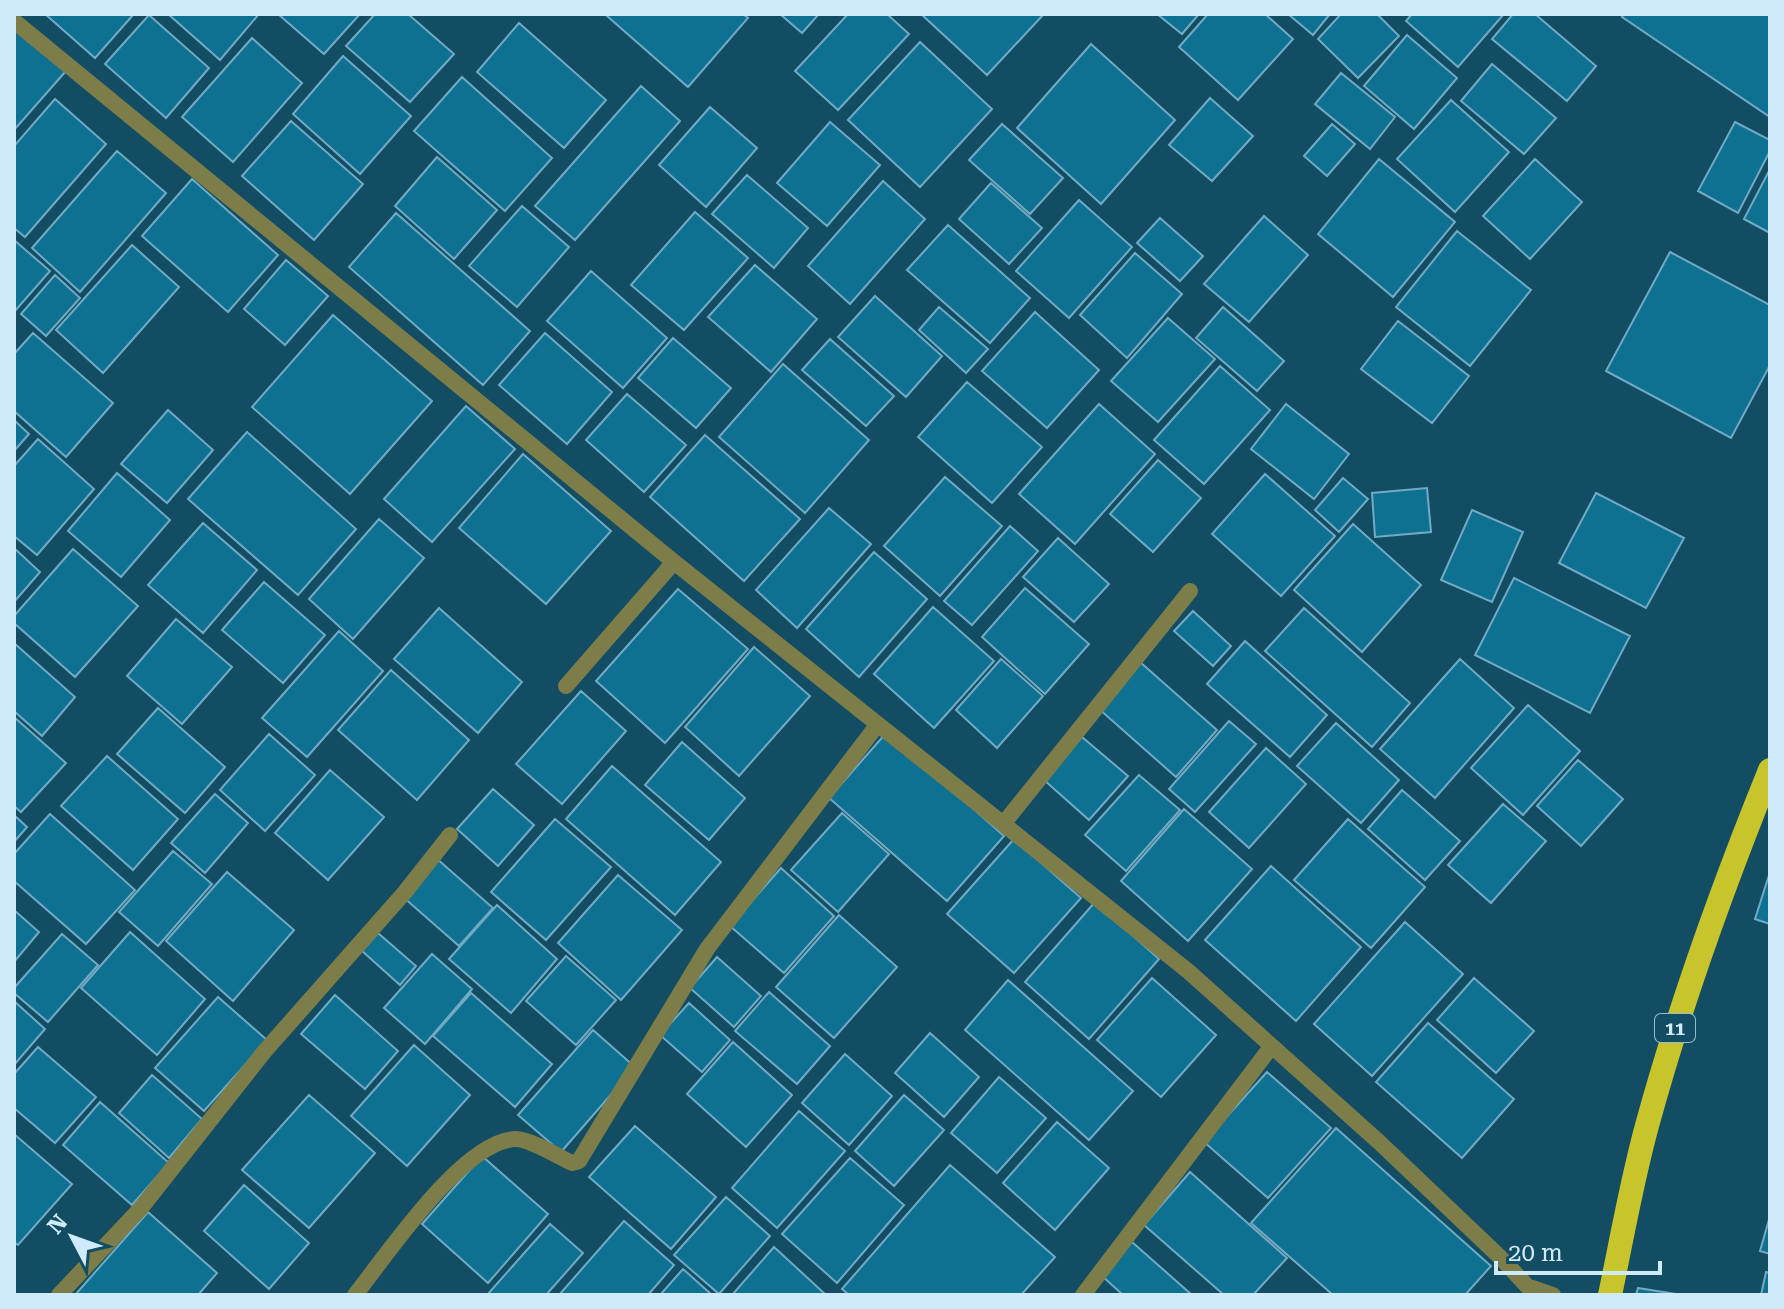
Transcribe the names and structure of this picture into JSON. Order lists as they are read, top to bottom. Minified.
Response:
{"streets":{"highway":["11"]},"scale_bar":"20 m","north":"top left"}
